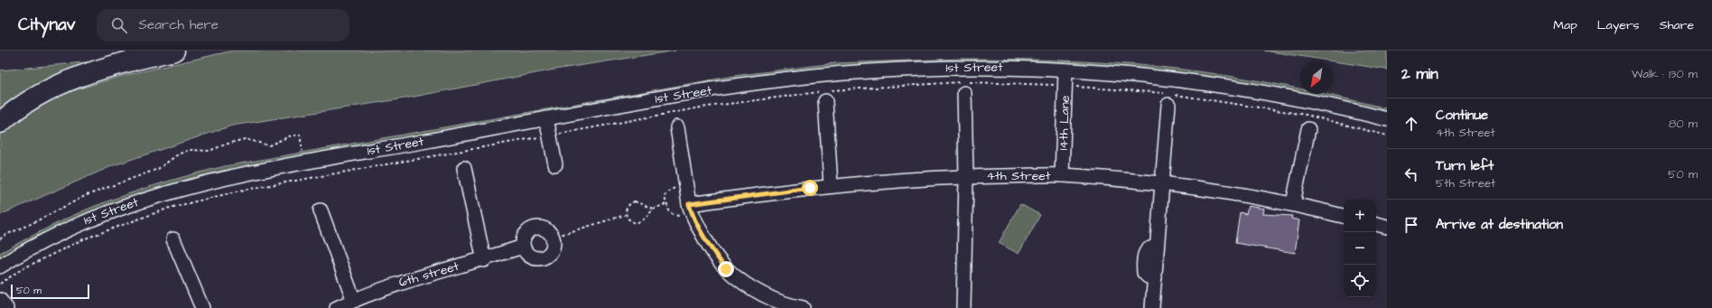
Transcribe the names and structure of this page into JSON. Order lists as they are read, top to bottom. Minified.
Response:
{"streets":{"street":["1st Street","14th Lane","4th Street","6th street"]},"crossings":[["1st Street","14th Lane"],["14th Lane","4th Street"]],"scale_bar":"50 m","north":"bottom left","page":{"header":"Citynav","search":"Search here","nav":["Map","Layers","Share"],"heading":["2 min","Walk · 130 m"],"list":[["Continue","4th Street","80 m"],["Turn left","5th Street","50 m"],"Arrive at destination"],"map_buttons":["+","−"],"scale":"50 m"}}
